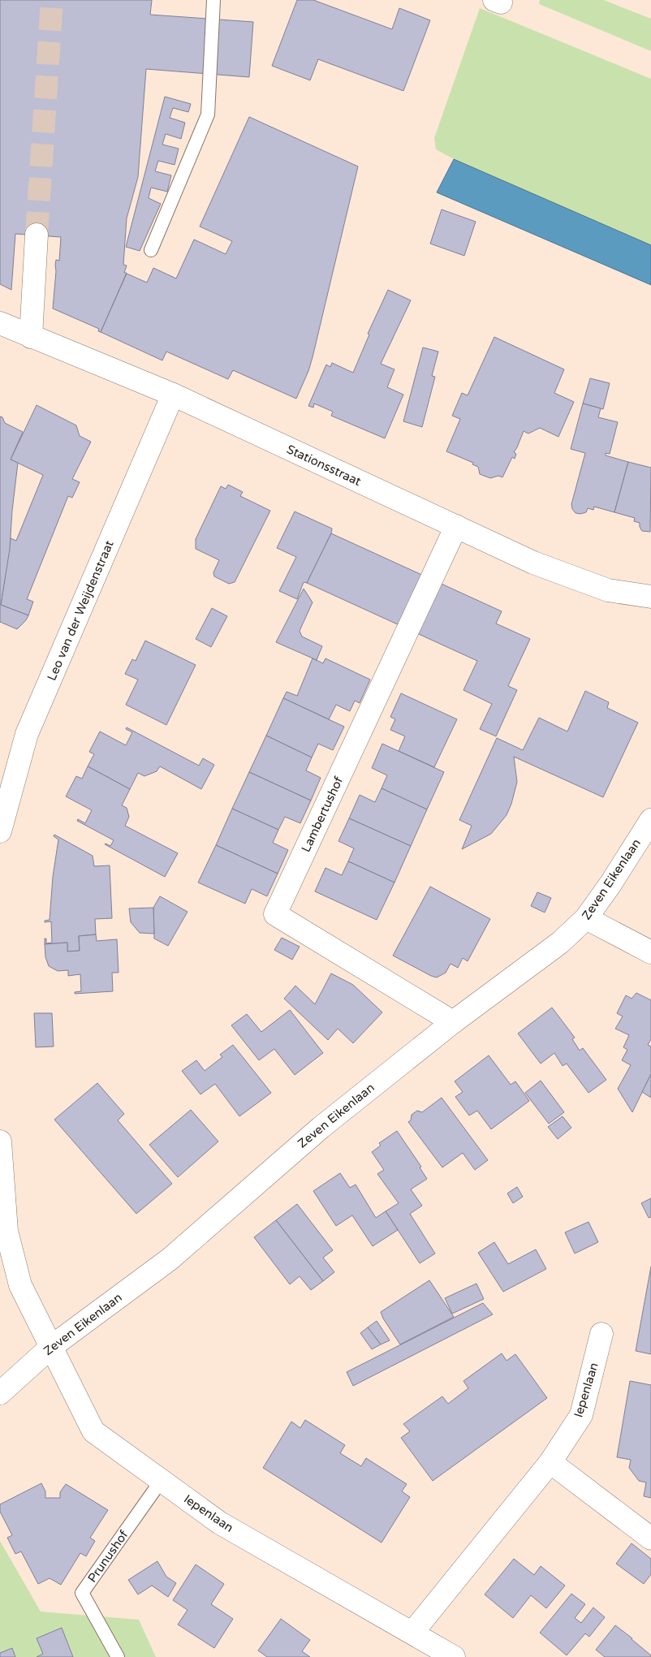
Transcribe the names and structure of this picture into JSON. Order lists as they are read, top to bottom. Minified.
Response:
{"streets":{"street":["Stationsstraat","Leo van der Weijdenstraat","Lambertushof","Zeven Eikenlaan","Iepenlaan"],"lane":["Prunushof"]},"crossings":[["Stationsstraat","Leo van der Weijdenstraat"],["Stationsstraat","Lambertushof"],["Lambertushof","Zeven Eikenlaan"],["Zeven Eikenlaan","Iepenlaan"],["Iepenlaan","Prunushof"]]}
